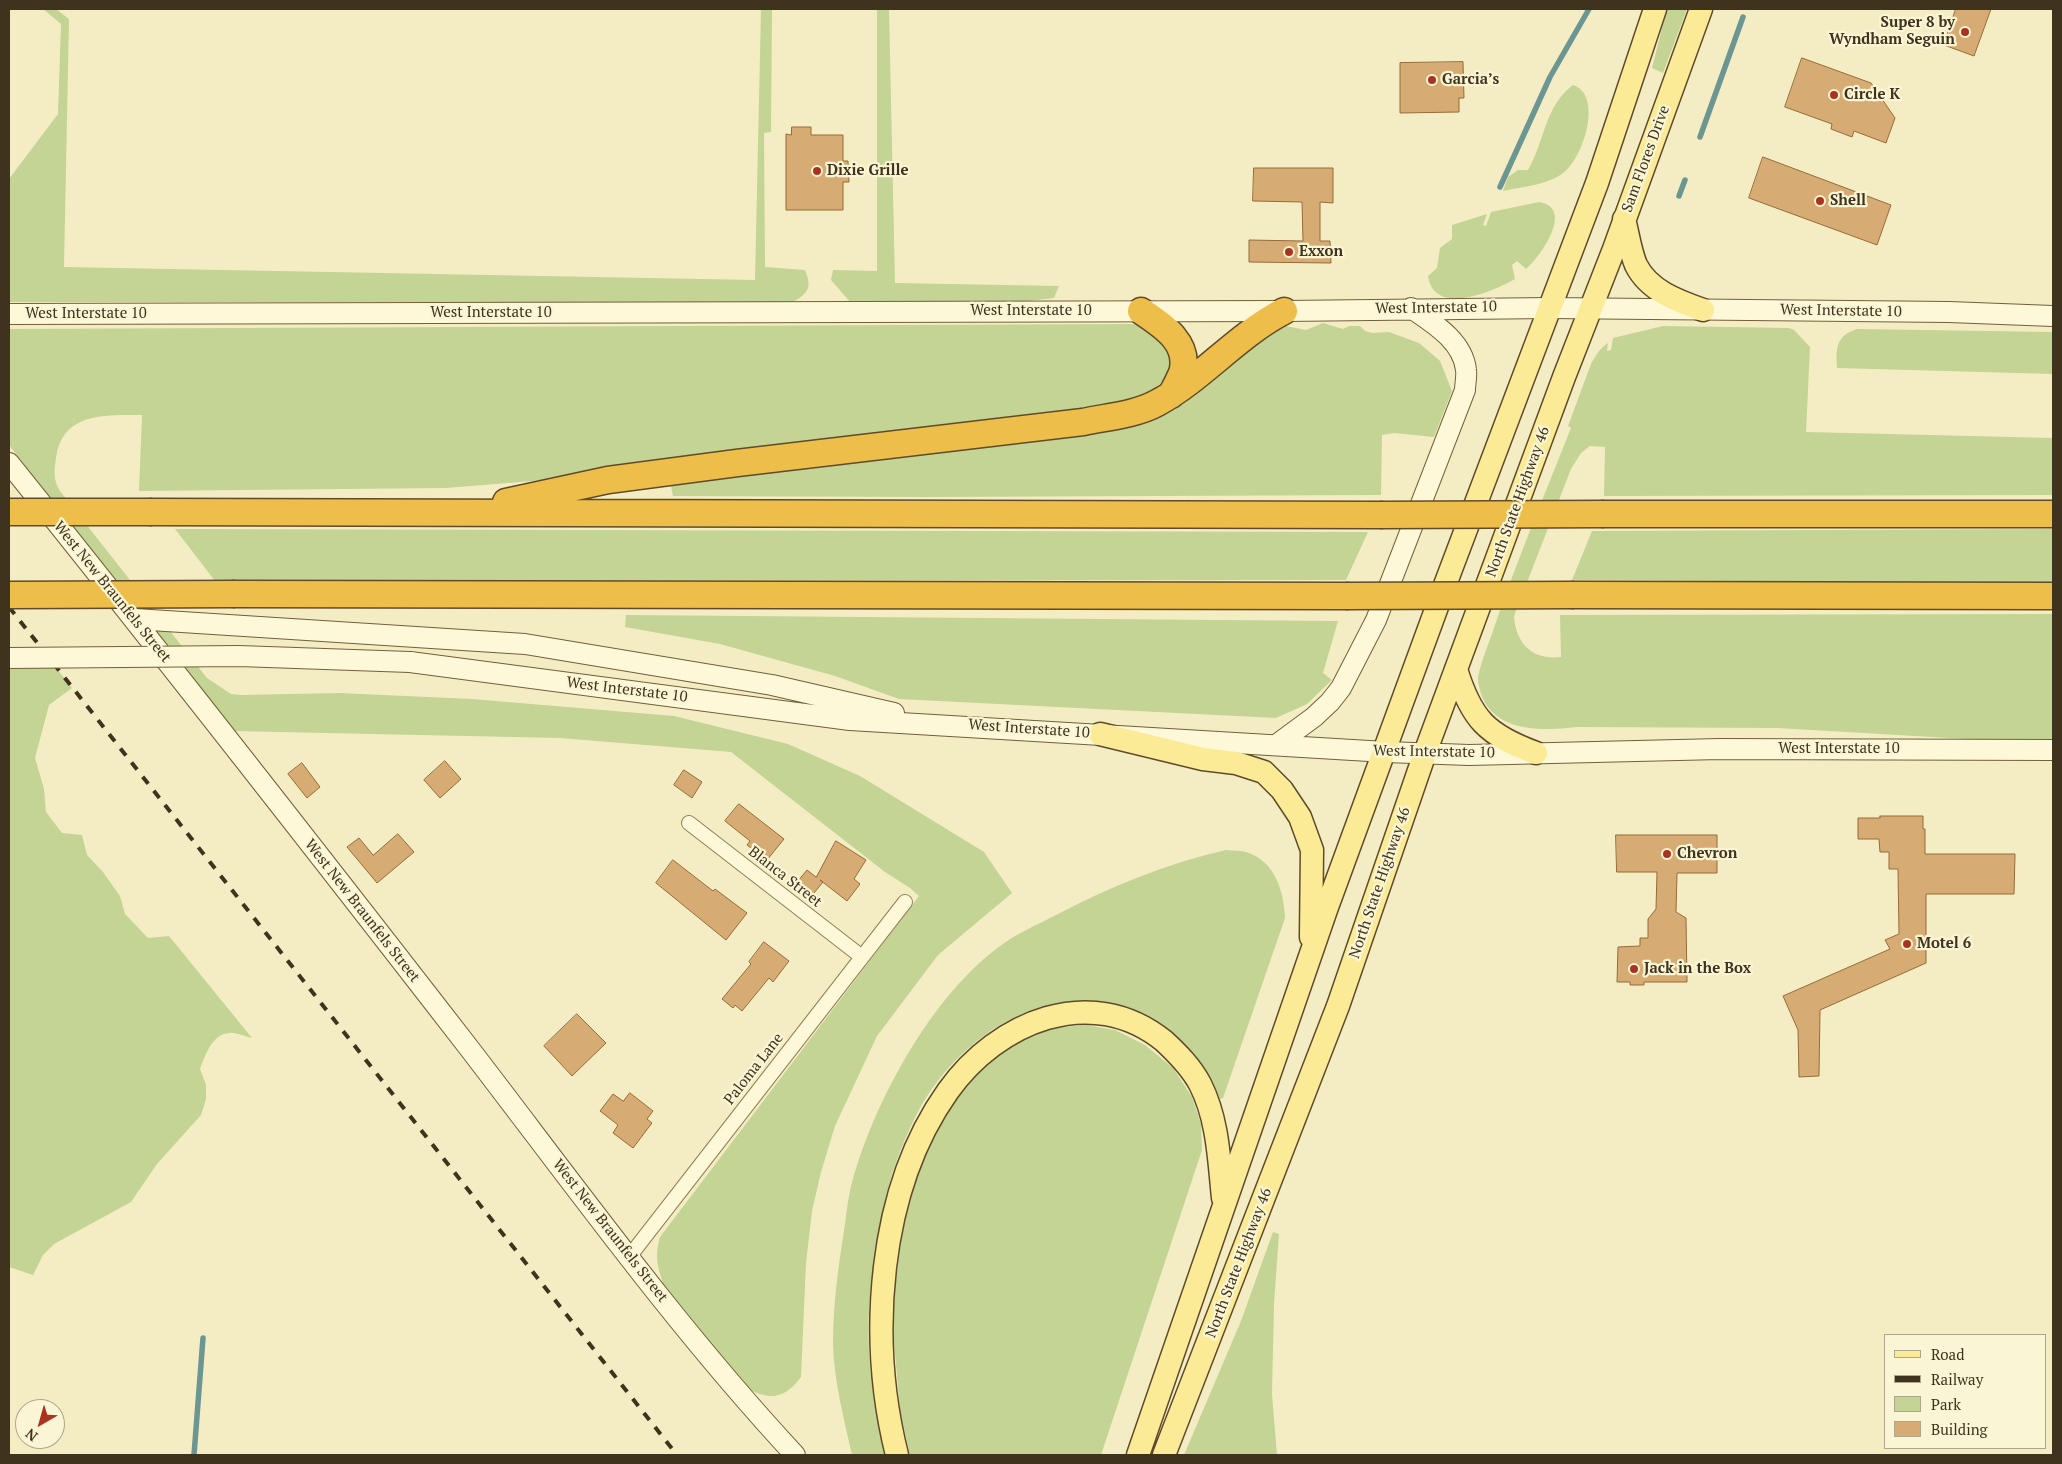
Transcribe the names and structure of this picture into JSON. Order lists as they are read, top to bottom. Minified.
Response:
{"streets":{"main road":["Sam Flores Drive","North State Highway 46"],"street":["West Interstate 10","West New Braunfels Street","Blanca Street","Paloma Lane"]},"crossings":[["Sam Flores Drive","West Interstate 10"],["Sam Flores Drive","North State Highway 46"],["West Interstate 10","North State Highway 46"],["West New Braunfels Street","Paloma Lane"],["Blanca Street","Paloma Lane"]],"places":["Super 8 by Wyndham Seguin","Garcia’s","Circle K","Dixie Grille","Shell","Exxon","Chevron","Motel 6","Jack in the Box"],"legend":["Road","Railway","Park","Building"],"north":"bottom left"}
